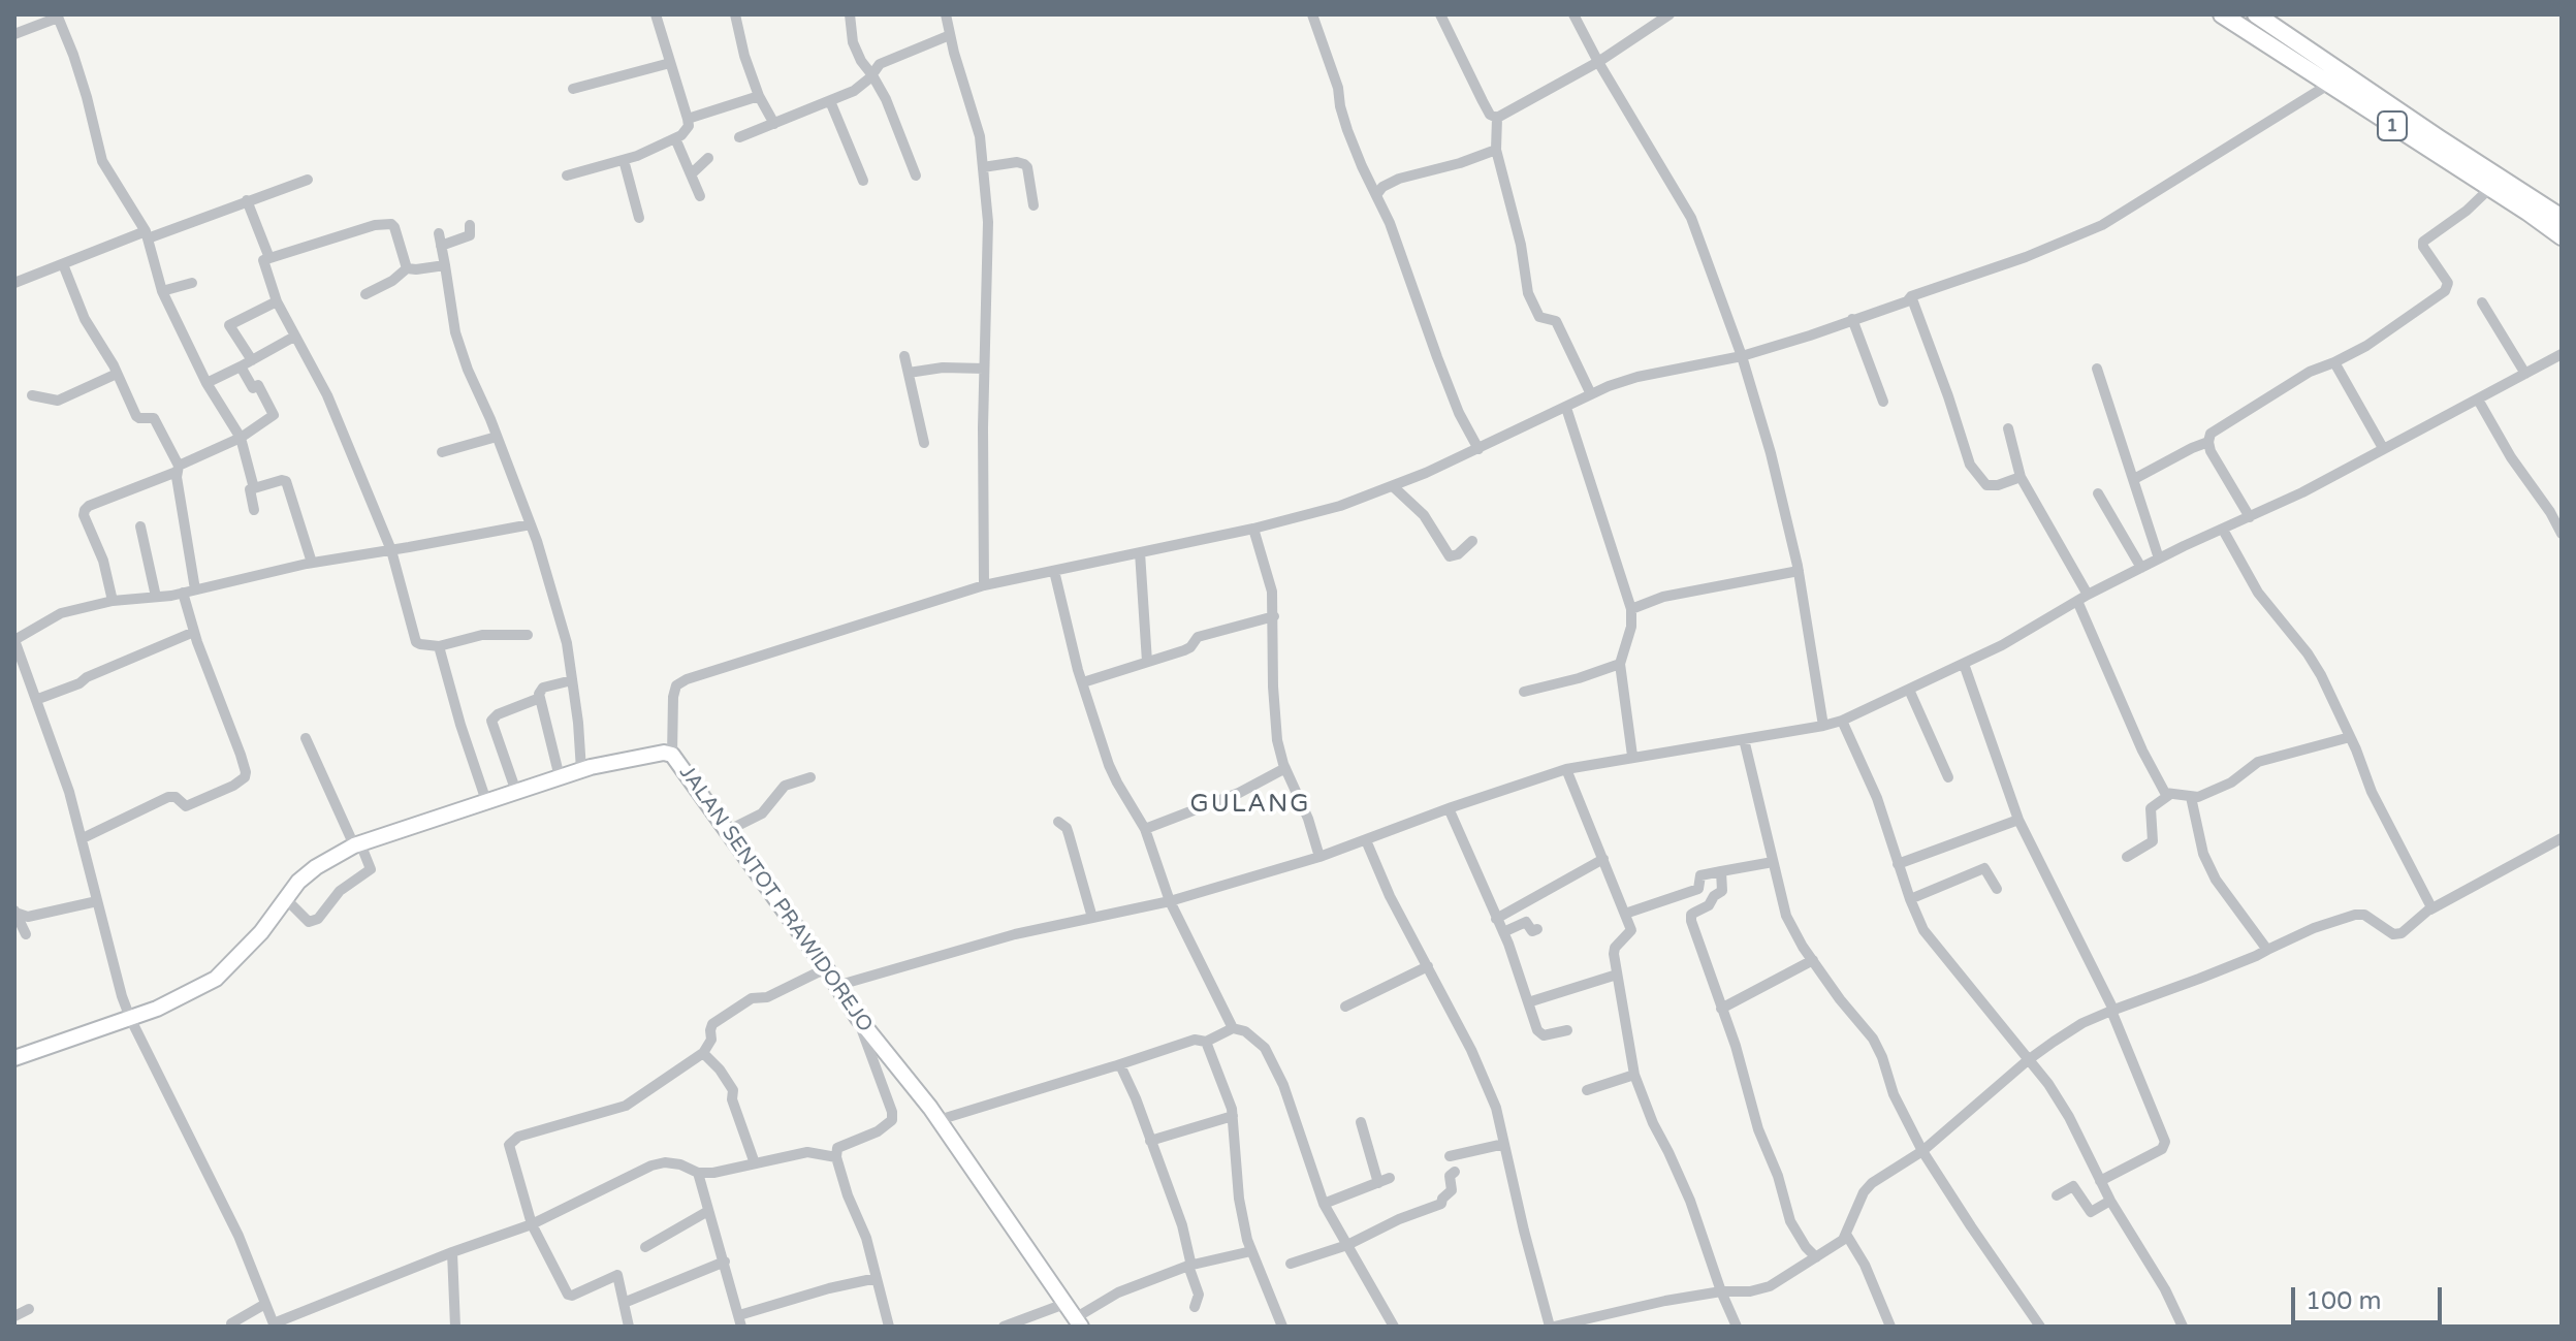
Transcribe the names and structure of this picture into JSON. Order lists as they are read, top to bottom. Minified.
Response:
{"streets":{"highway":["1"],"main road":["JALAN SENTOT PRAWIDOREJO"]},"districts":["GULANG"],"scale_bar":"100 m"}
